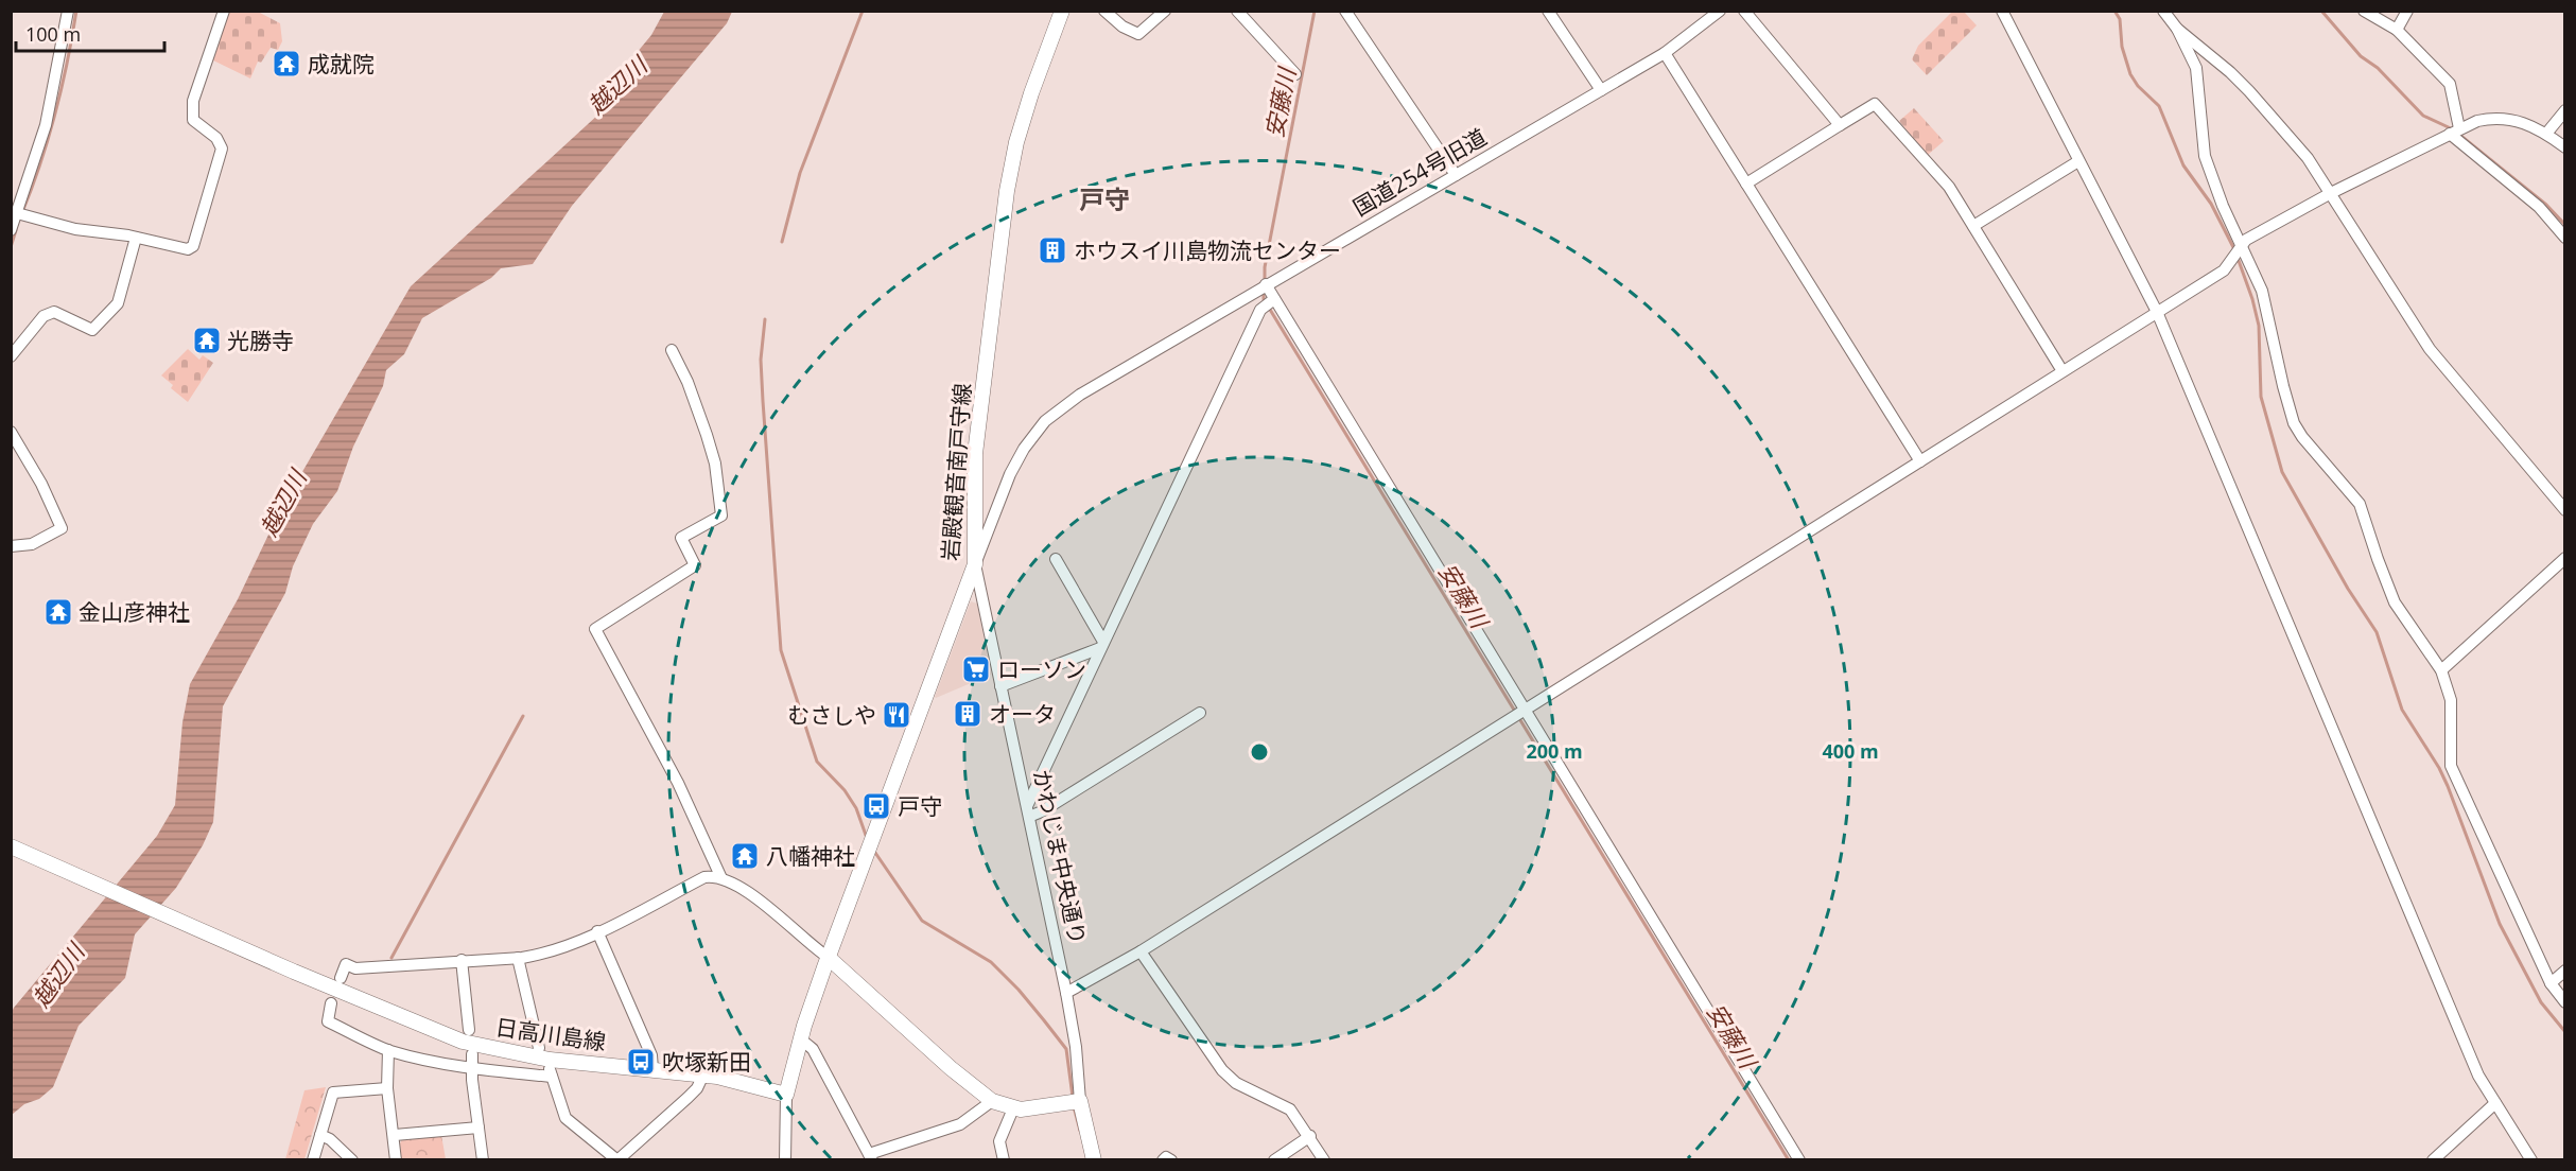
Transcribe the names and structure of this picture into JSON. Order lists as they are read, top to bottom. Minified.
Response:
{"streets":{"main road":["岩殿観音南戸守線","かわじま中央通り","日高川島線"],"street":["国道254号旧道"]},"crossings":[["国道254号旧道","岩殿観音南戸守線"],["国道254号旧道","かわじま中央通り"],["岩殿観音南戸守線","かわじま中央通り"]],"districts":["戸守"],"water":["越辺川","安藤川"],"places":{"temple":["成就院","光勝寺","金山彦神社","八幡神社"],"building":["ホウスイ川島物流センター","オータ"],"supermarket":["ローソン"],"restaurant":["むさしや"],"bus stop":["戸守","吹塚新田"]},"scale_bar":"100 m","rings":["200 m","400 m"]}
